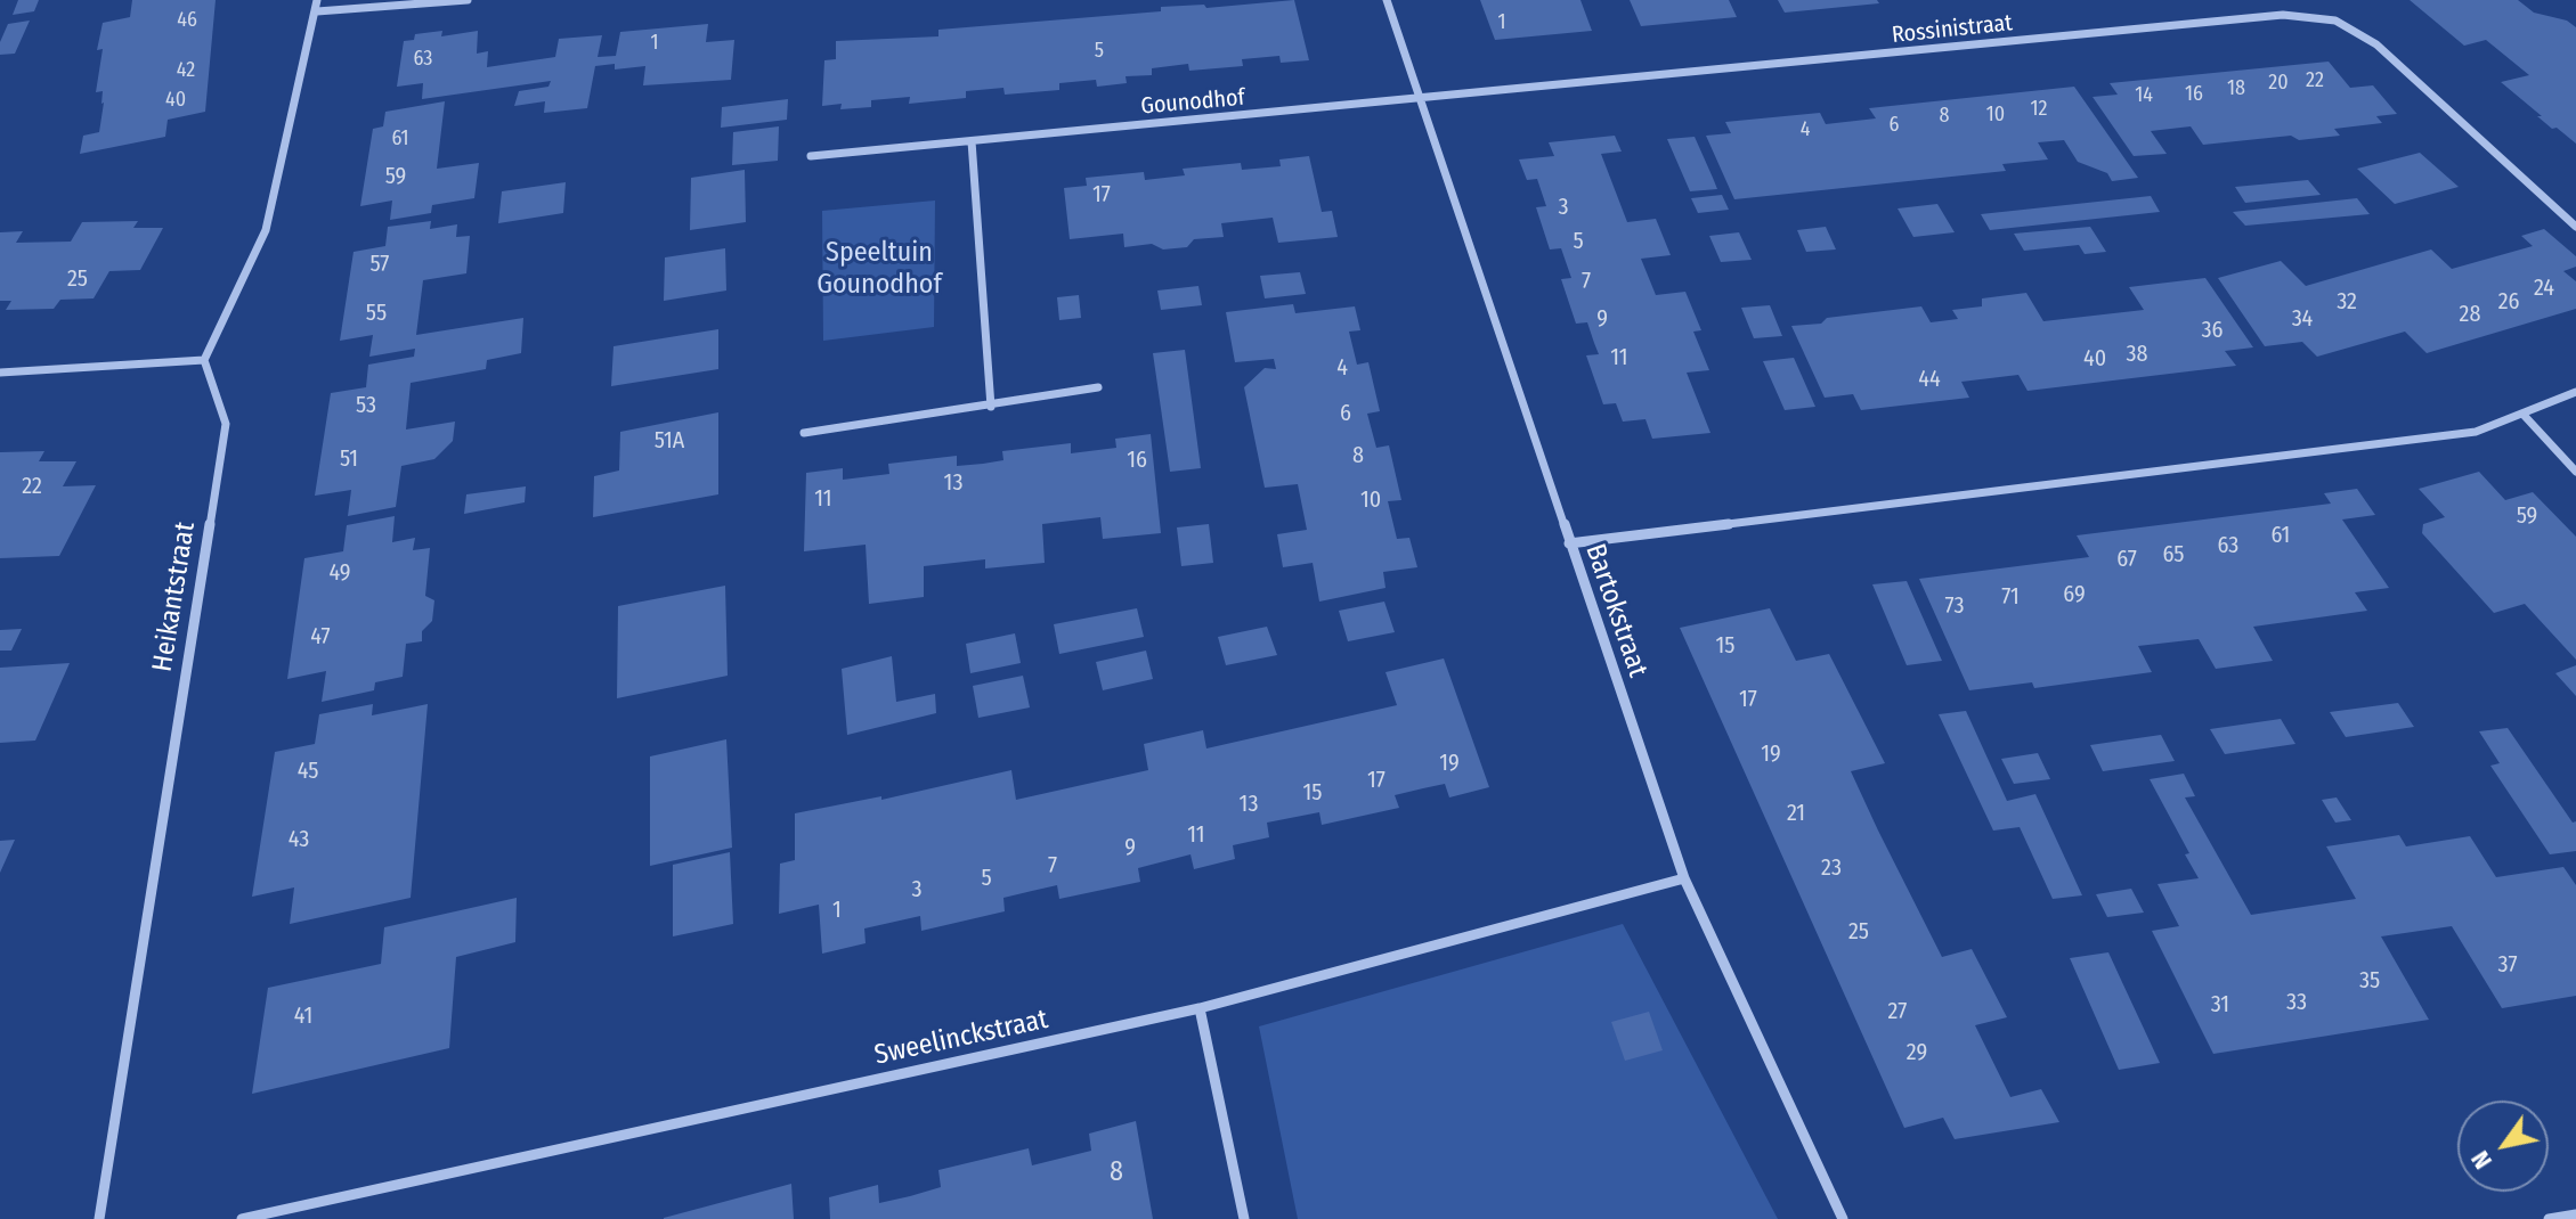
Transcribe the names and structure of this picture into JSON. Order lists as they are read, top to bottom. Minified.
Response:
{"streets":{"street":["Rossinistraat","Gounodhof","Heikantstraat","Bartokstraat","Sweelinckstraat"]},"crossings":[["Rossinistraat","Gounodhof"],["Rossinistraat","Bartokstraat"],["Gounodhof","Bartokstraat"],["Bartokstraat","Sweelinckstraat"]],"parks":["Speeltuin Gounodhof"],"house_numbers":["46","1","1","5","63","42","22","20","18","16","14","40","12","10","8","6","4","61","59","17","3","5","57","25","7","24","32","26","55","28","9","34","36","38","11","40","4","44","53","6","51A","8","51","16","13","22","11","10","59","61","63","65","67","49","69","71","73","47","15","17","19","19","45","17","15","13","21","11","43","9","7","23","5","3","1","25","37","35","33","31","27","41","29","8"],"north":"bottom left"}
